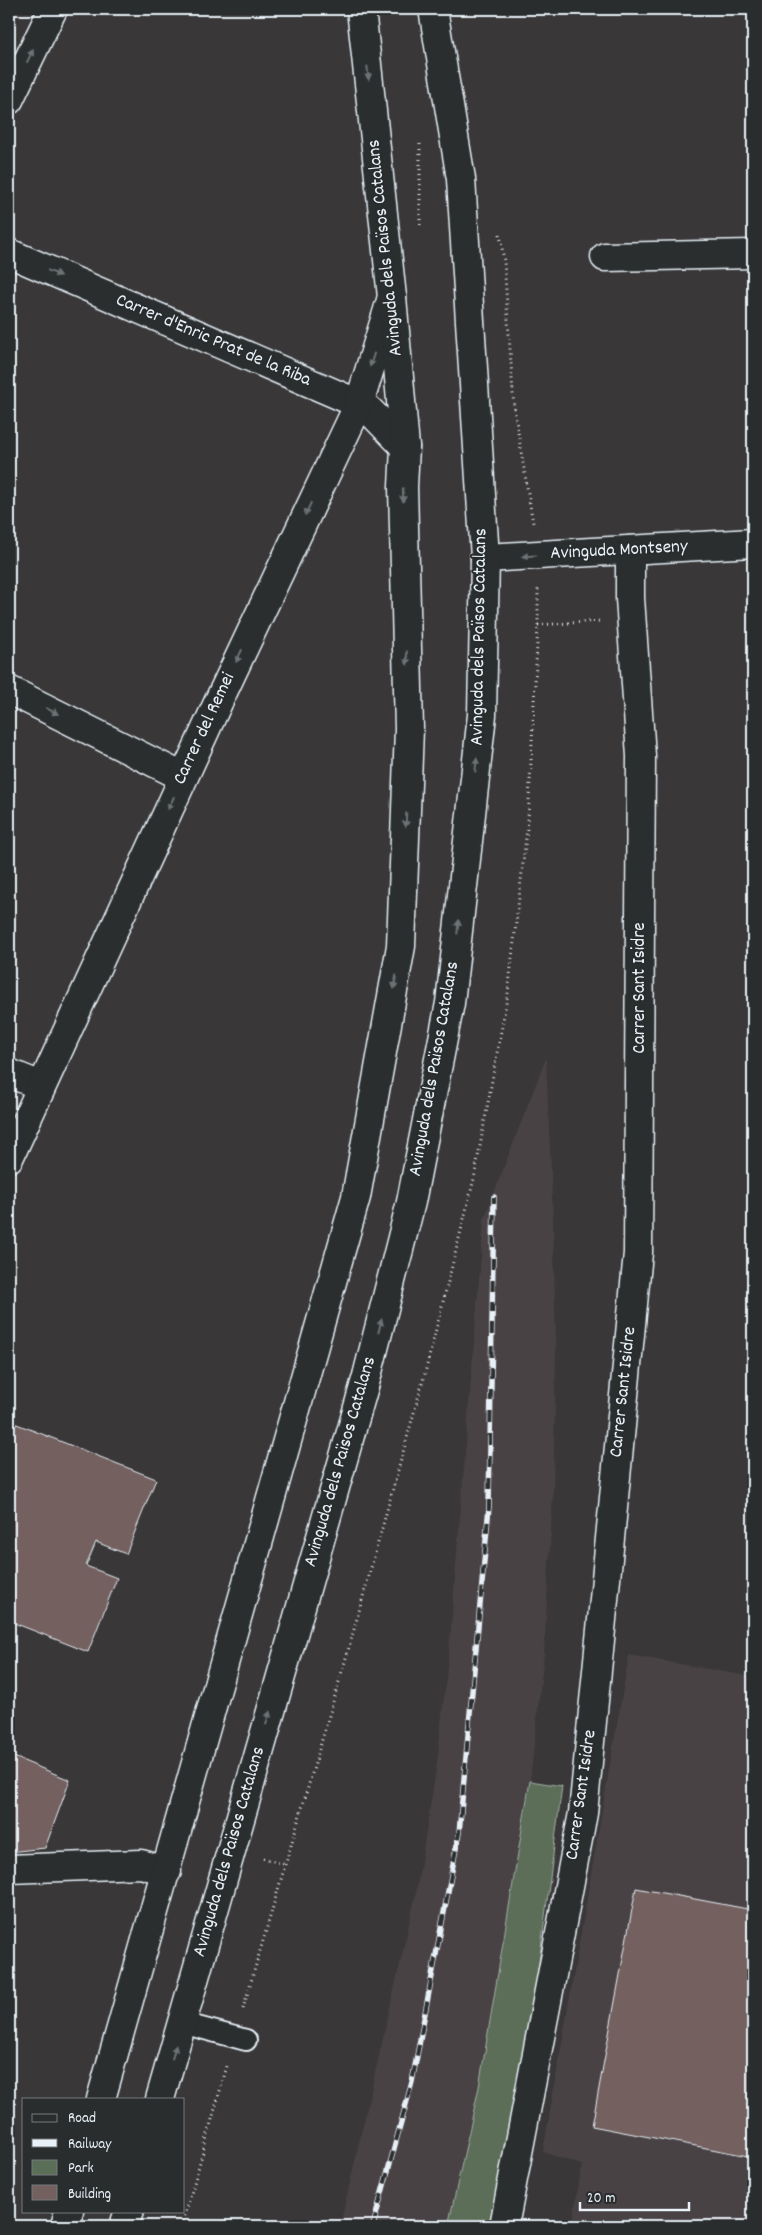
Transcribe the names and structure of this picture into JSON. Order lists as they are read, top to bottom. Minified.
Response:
{"streets":{"street":["Avinguda dels Països Catalans","Carrer d'Enric Prat de la Riba","Avinguda Montseny","Carrer del Remei","Carrer Sant Isidre"]},"crossings":[["Avinguda dels Països Catalans","Carrer d'Enric Prat de la Riba"],["Avinguda dels Països Catalans","Avinguda Montseny"],["Avinguda dels Països Catalans","Carrer del Remei"],["Carrer d'Enric Prat de la Riba","Carrer del Remei"],["Avinguda Montseny","Carrer Sant Isidre"]],"one_way":["Carrer d'Enric Prat de la Riba","Avinguda Montseny","Carrer del Remei"],"legend":["Road","Railway","Park","Building"],"scale_bar":"20 m"}
